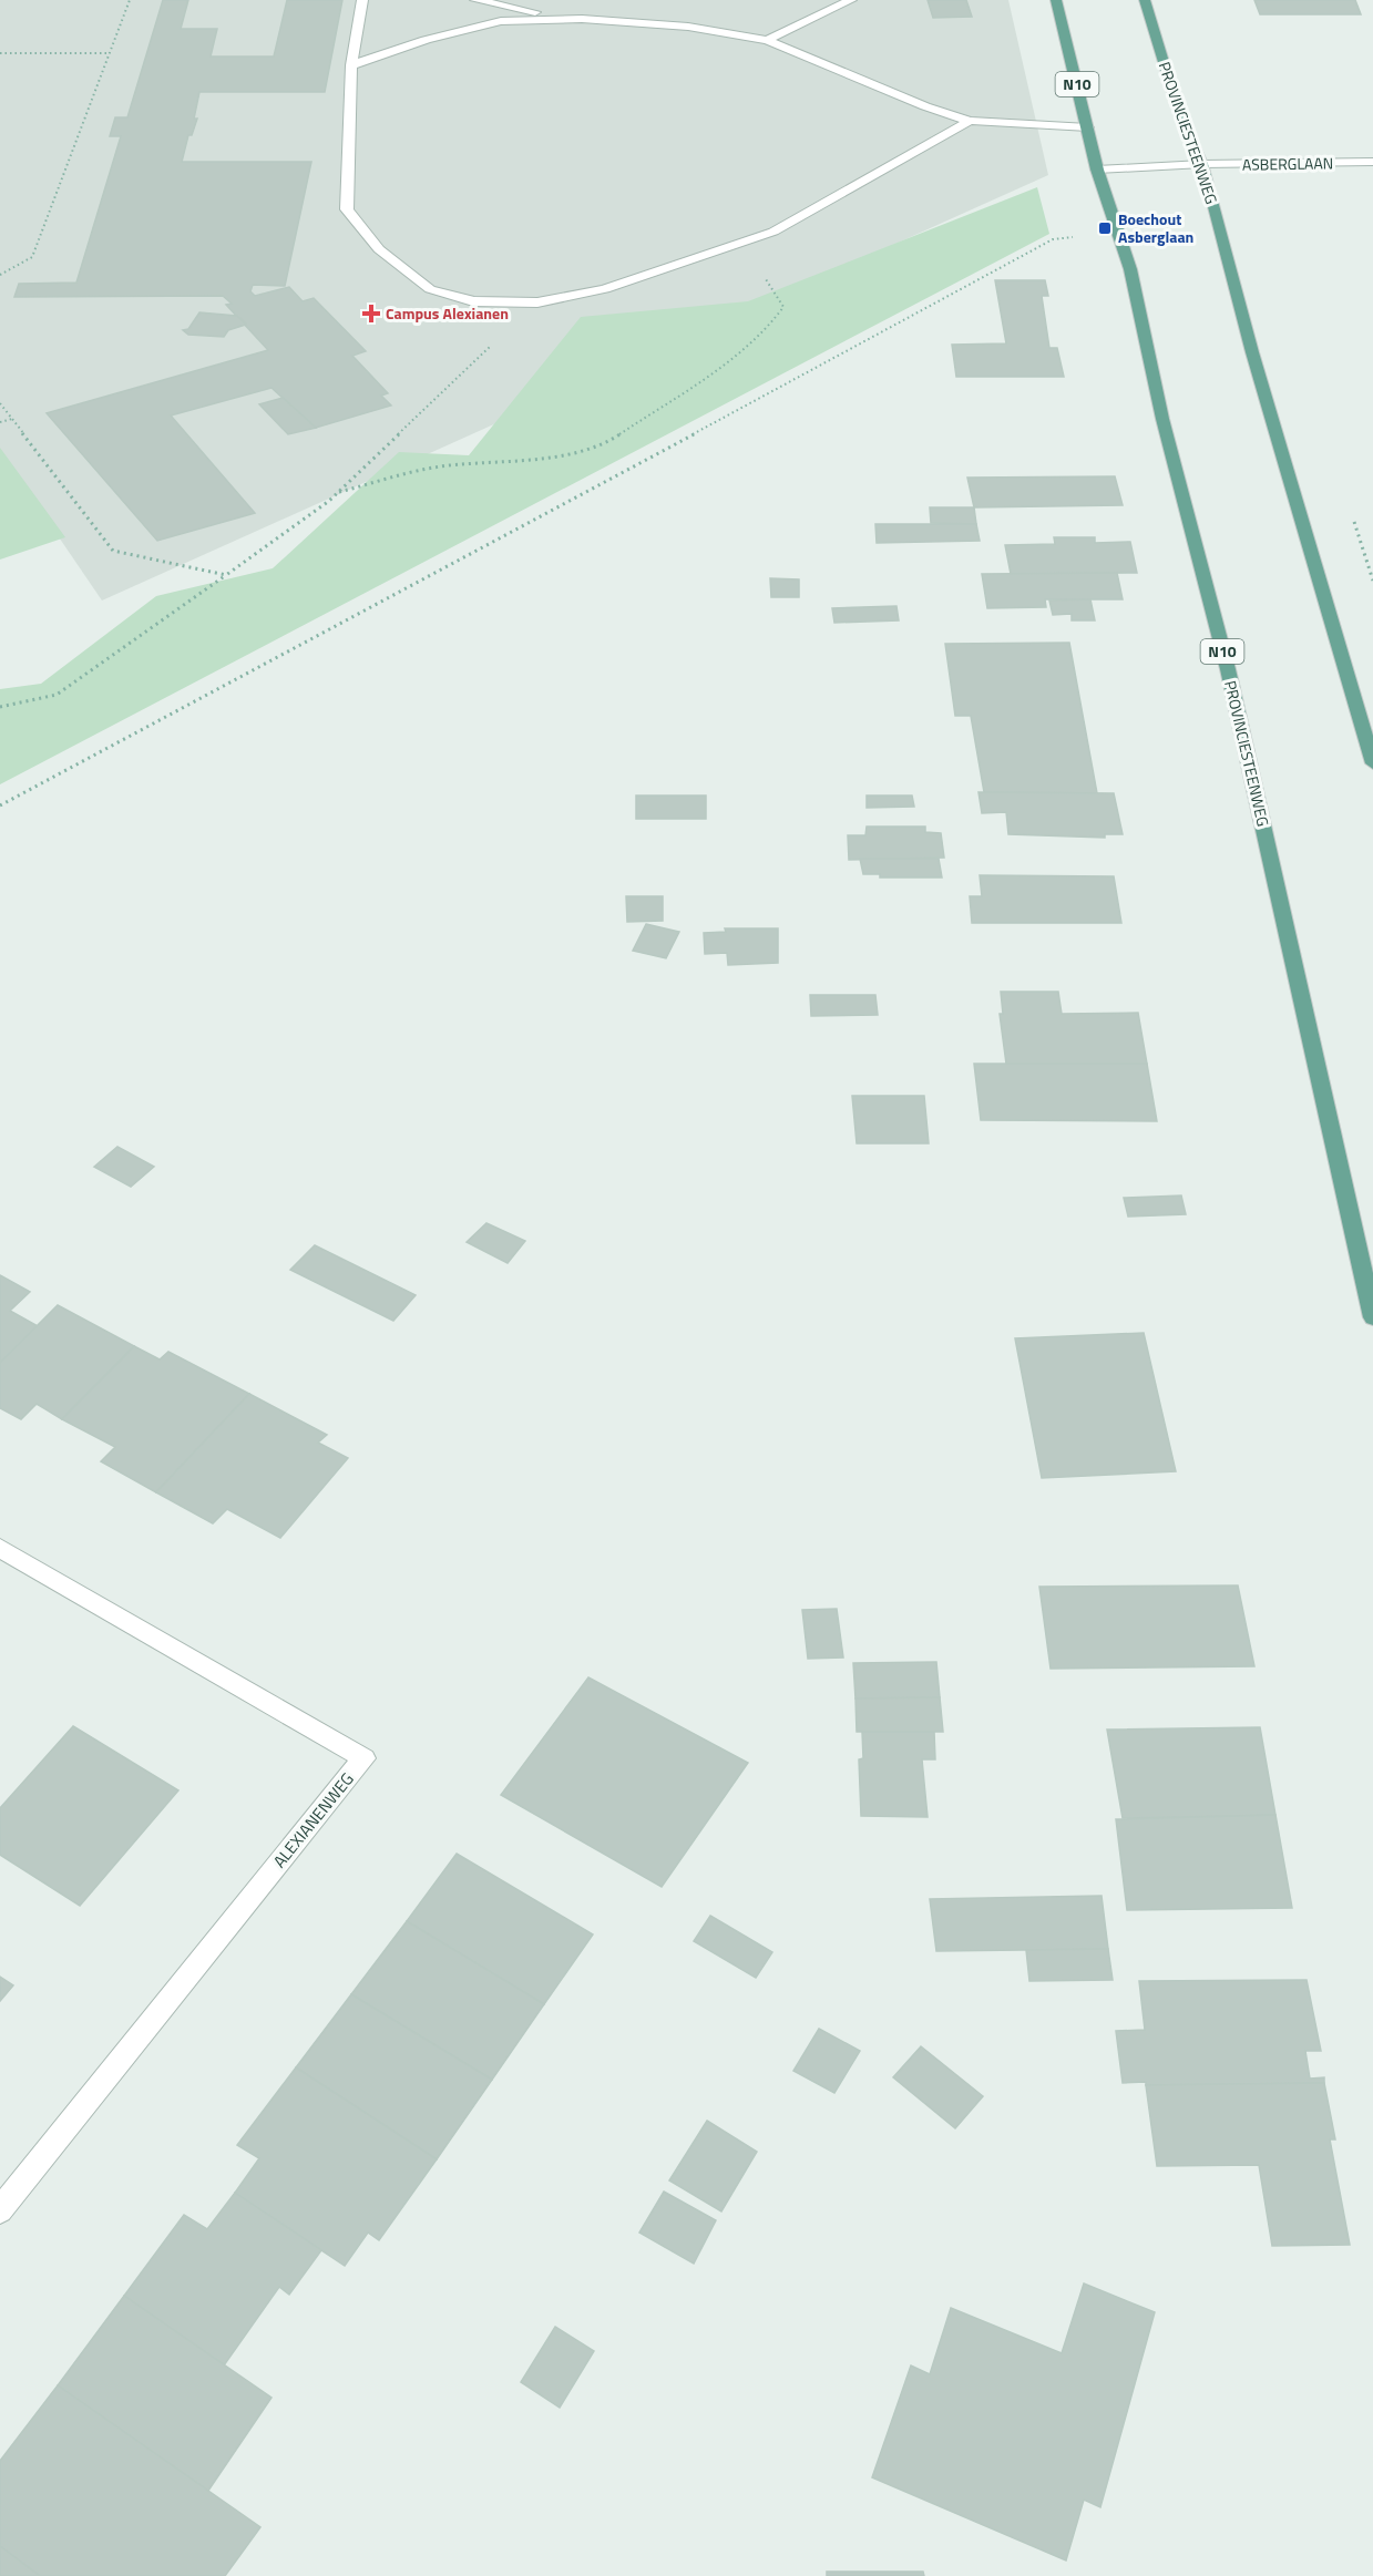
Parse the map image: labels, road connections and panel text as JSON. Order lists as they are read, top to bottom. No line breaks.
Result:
{"streets":{"main road":["N10","PROVINCIESTEENWEG"],"street":["ASBERGLAAN","ALEXIANENWEG"]},"crossings":[["PROVINCIESTEENWEG","ASBERGLAAN"]],"places":{"transit":["Boechout Asberglaan"],"health":["Campus Alexianen"]}}
